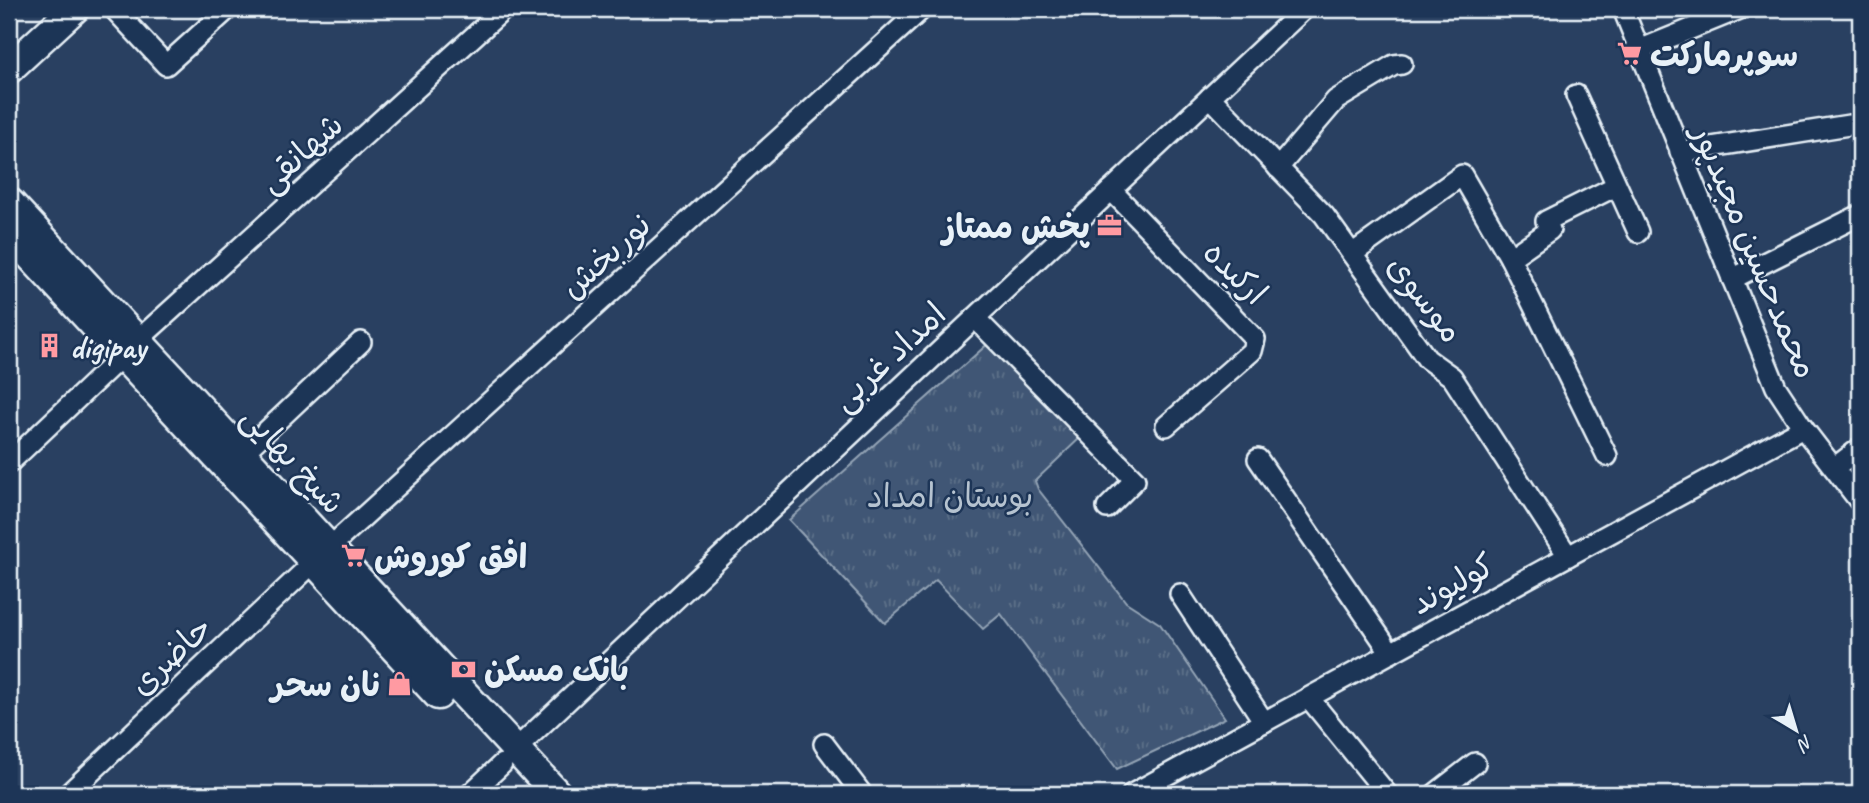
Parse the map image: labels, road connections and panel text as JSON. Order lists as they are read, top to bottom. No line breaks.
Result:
{"streets":{"main road":["شیخ بهایی"],"street":["شهانقی","محمدحسین مجیدپور","نوربخش","ارکیده","موسوی","امداد غربی","کولیوند","حاضری"]},"crossings":[["شهانقی","شیخ بهایی"],["محمدحسین مجیدپور","کولیوند"],["نوربخش","شیخ بهایی"],["نوربخش","حاضری"],["ارکیده","امداد غربی"],["موسوی","امداد غربی"],["موسوی","کولیوند"],["امداد غربی","شیخ بهایی"],["شیخ بهایی","حاضری"]],"parks":["بوستان امداد"],"places":{"supermarket":["سوپرمارکت","افق کوروش"],"office":["پخش ممتاز"],"building":["digipay"],"bank":["بانک مسکن"],"shop":["نان سحر"]},"north":"bottom right"}
